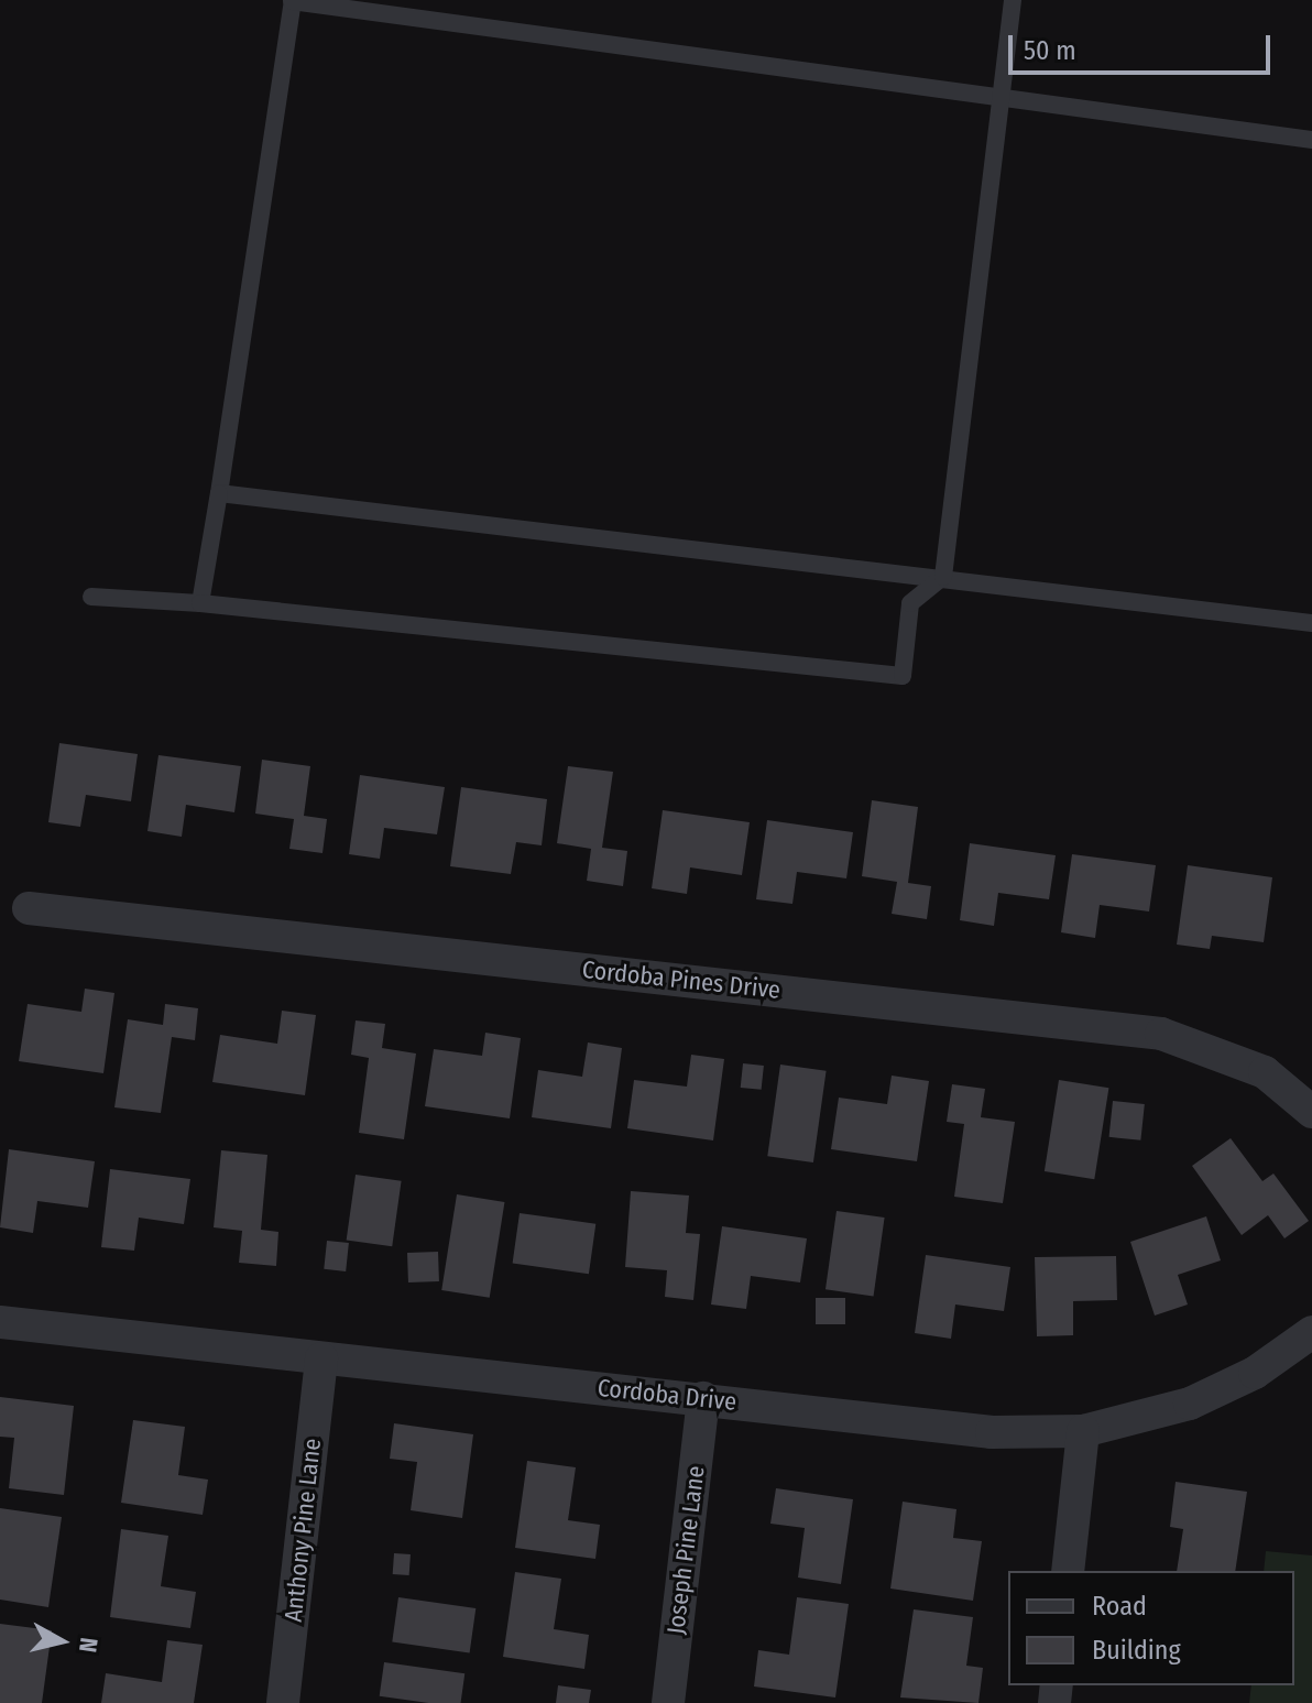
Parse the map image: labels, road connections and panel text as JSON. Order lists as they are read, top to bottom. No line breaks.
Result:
{"streets":{"street":["Cordoba Pines Drive","Cordoba Drive","Anthony Pine Lane","Joseph Pine Lane"]},"crossings":[["Cordoba Drive","Anthony Pine Lane"],["Cordoba Drive","Joseph Pine Lane"]],"legend":["Road","Building"],"scale_bar":"50 m","north":"right"}
